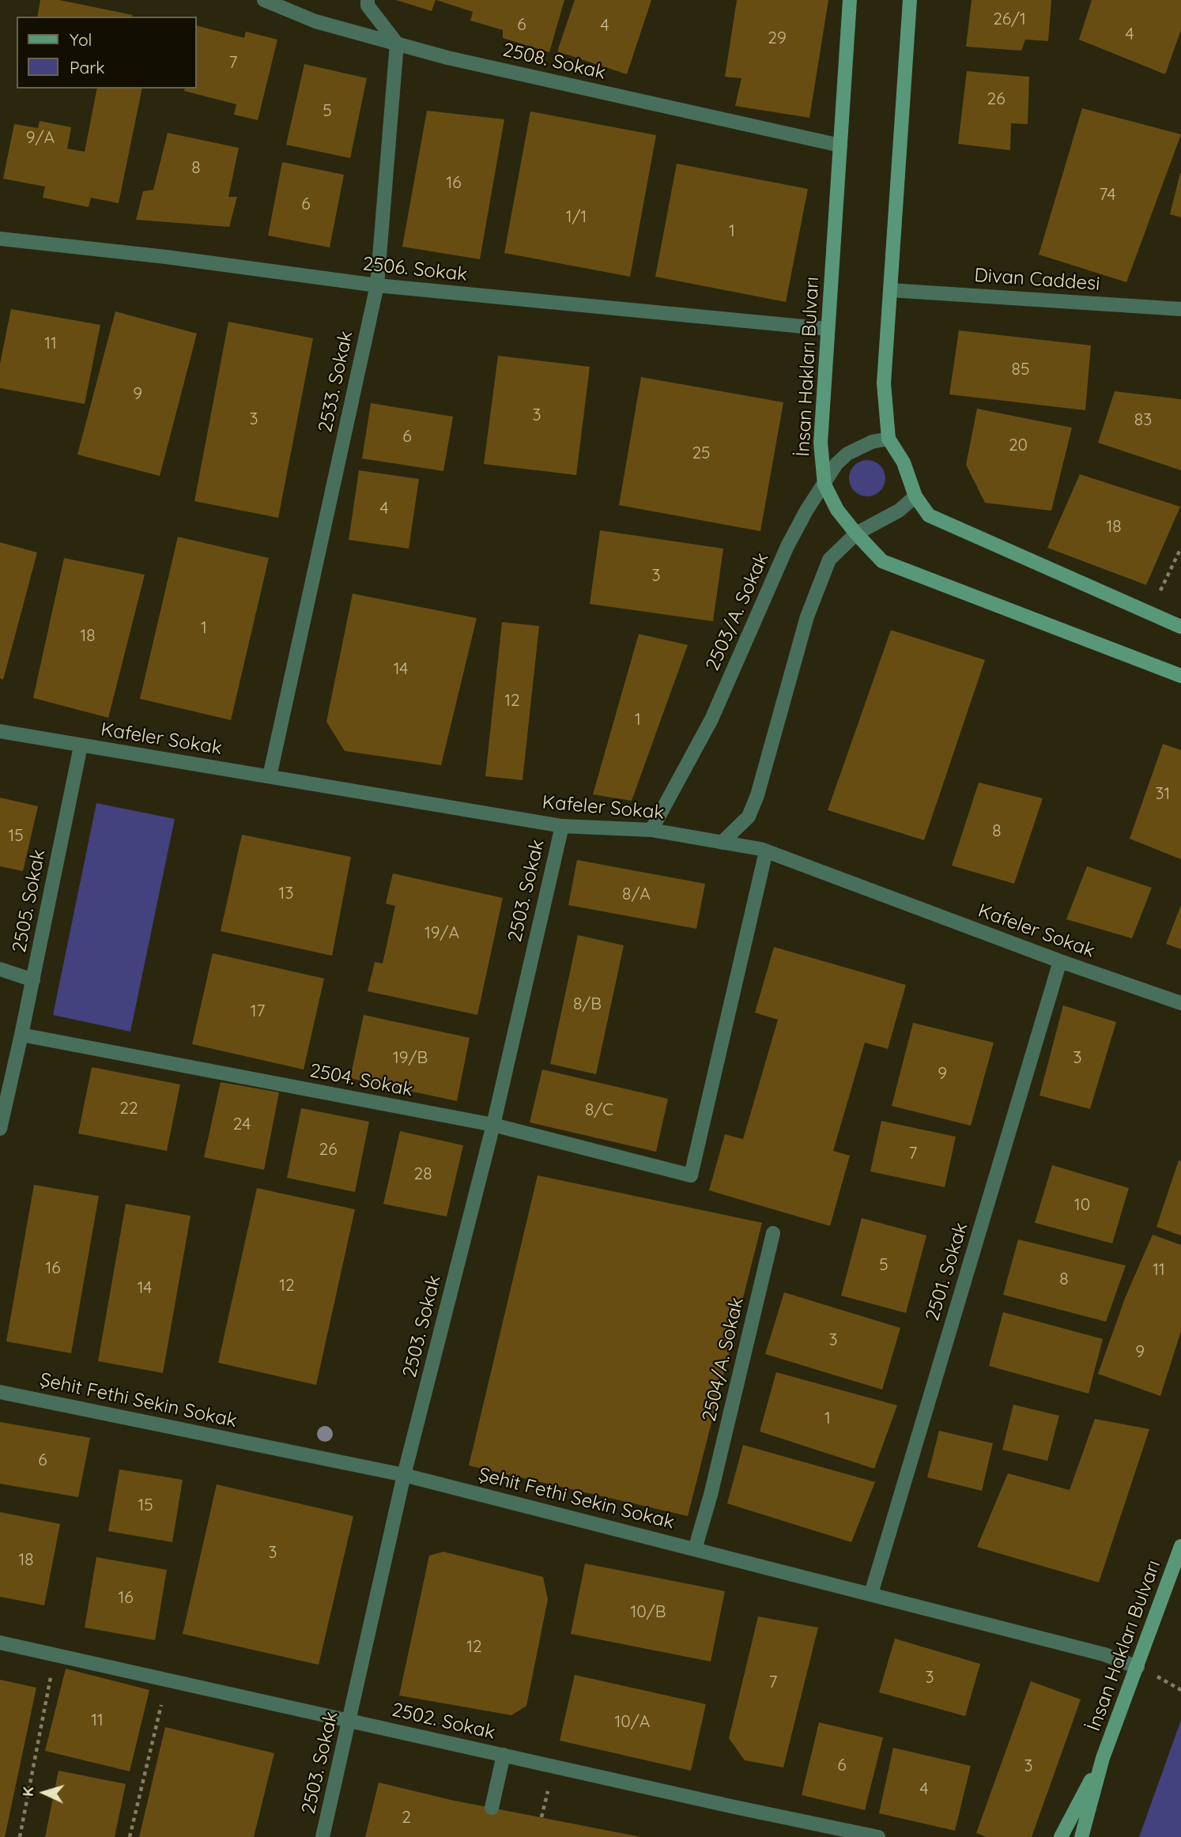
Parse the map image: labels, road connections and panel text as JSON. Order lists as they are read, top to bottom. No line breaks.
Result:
{"streets":{"main road":["İnsan Hakları Bulvarı"],"street":["2508. Sokak","2506. Sokak","Divan Caddesi","2533. Sokak","2503/A. Sokak","Kafeler Sokak","2503. Sokak","2505. Sokak","2504. Sokak","2501. Sokak","2504/A. Sokak","Şehit Fethi Sekin Sokak","2502. Sokak"]},"crossings":[["2508. Sokak","İnsan Hakları Bulvarı"],["2508. Sokak","2533. Sokak"],["2506. Sokak","İnsan Hakları Bulvarı"],["2506. Sokak","2533. Sokak"],["İnsan Hakları Bulvarı","2503/A. Sokak"],["İnsan Hakları Bulvarı","Şehit Fethi Sekin Sokak"],["2533. Sokak","Kafeler Sokak"],["2503/A. Sokak","Kafeler Sokak"],["Kafeler Sokak","2503. Sokak"],["Kafeler Sokak","2505. Sokak"],["Kafeler Sokak","2504. Sokak"],["Kafeler Sokak","2501. Sokak"],["2503. Sokak","2504. Sokak"],["2503. Sokak","Şehit Fethi Sekin Sokak"],["2503. Sokak","2502. Sokak"],["2505. Sokak","2504. Sokak"],["2501. Sokak","Şehit Fethi Sekin Sokak"],["2504/A. Sokak","Şehit Fethi Sekin Sokak"]],"house_numbers":["26/1","6","4","4","29","7","26","5","9/A","8","16","74","6","1/1","1","11","85","9","3","3","83","6","20","25","4","18","3","1","18","14","12","1","31","8","15","13","8/A","19/A","8/B","17","19/B","3","9","22","8/C","24","26","7","28","10","5","16","11","8","12","14","3","9","1","6","15","3","18","16","10/B","12","3","7","11","10/A","6","3","4","2"],"legend":["Yol","Park"],"north":"left"}
